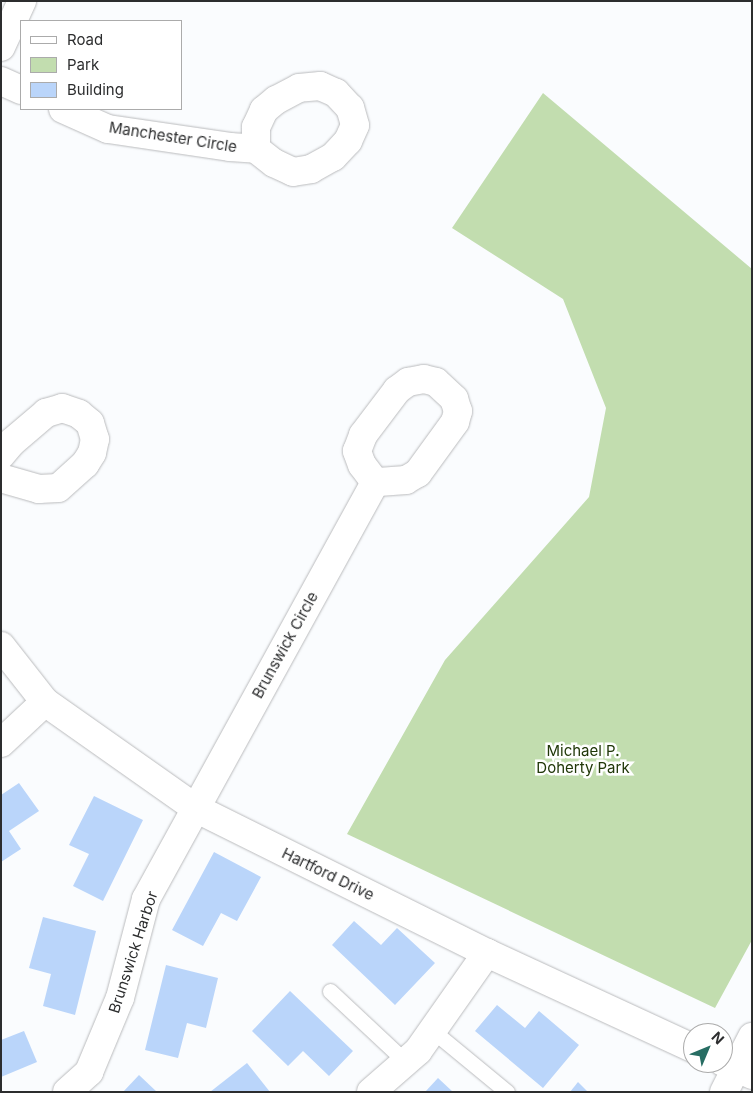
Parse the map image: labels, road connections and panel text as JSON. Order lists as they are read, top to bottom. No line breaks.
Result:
{"streets":{"street":["Manchester Circle","Brunswick Circle","Hartford Drive","Brunswick Harbor"]},"crossings":[["Brunswick Circle","Hartford Drive"],["Brunswick Circle","Brunswick Harbor"],["Hartford Drive","Brunswick Harbor"]],"parks":["Michael P. Doherty Park"],"legend":["Road","Park","Building"],"north":"top right"}
